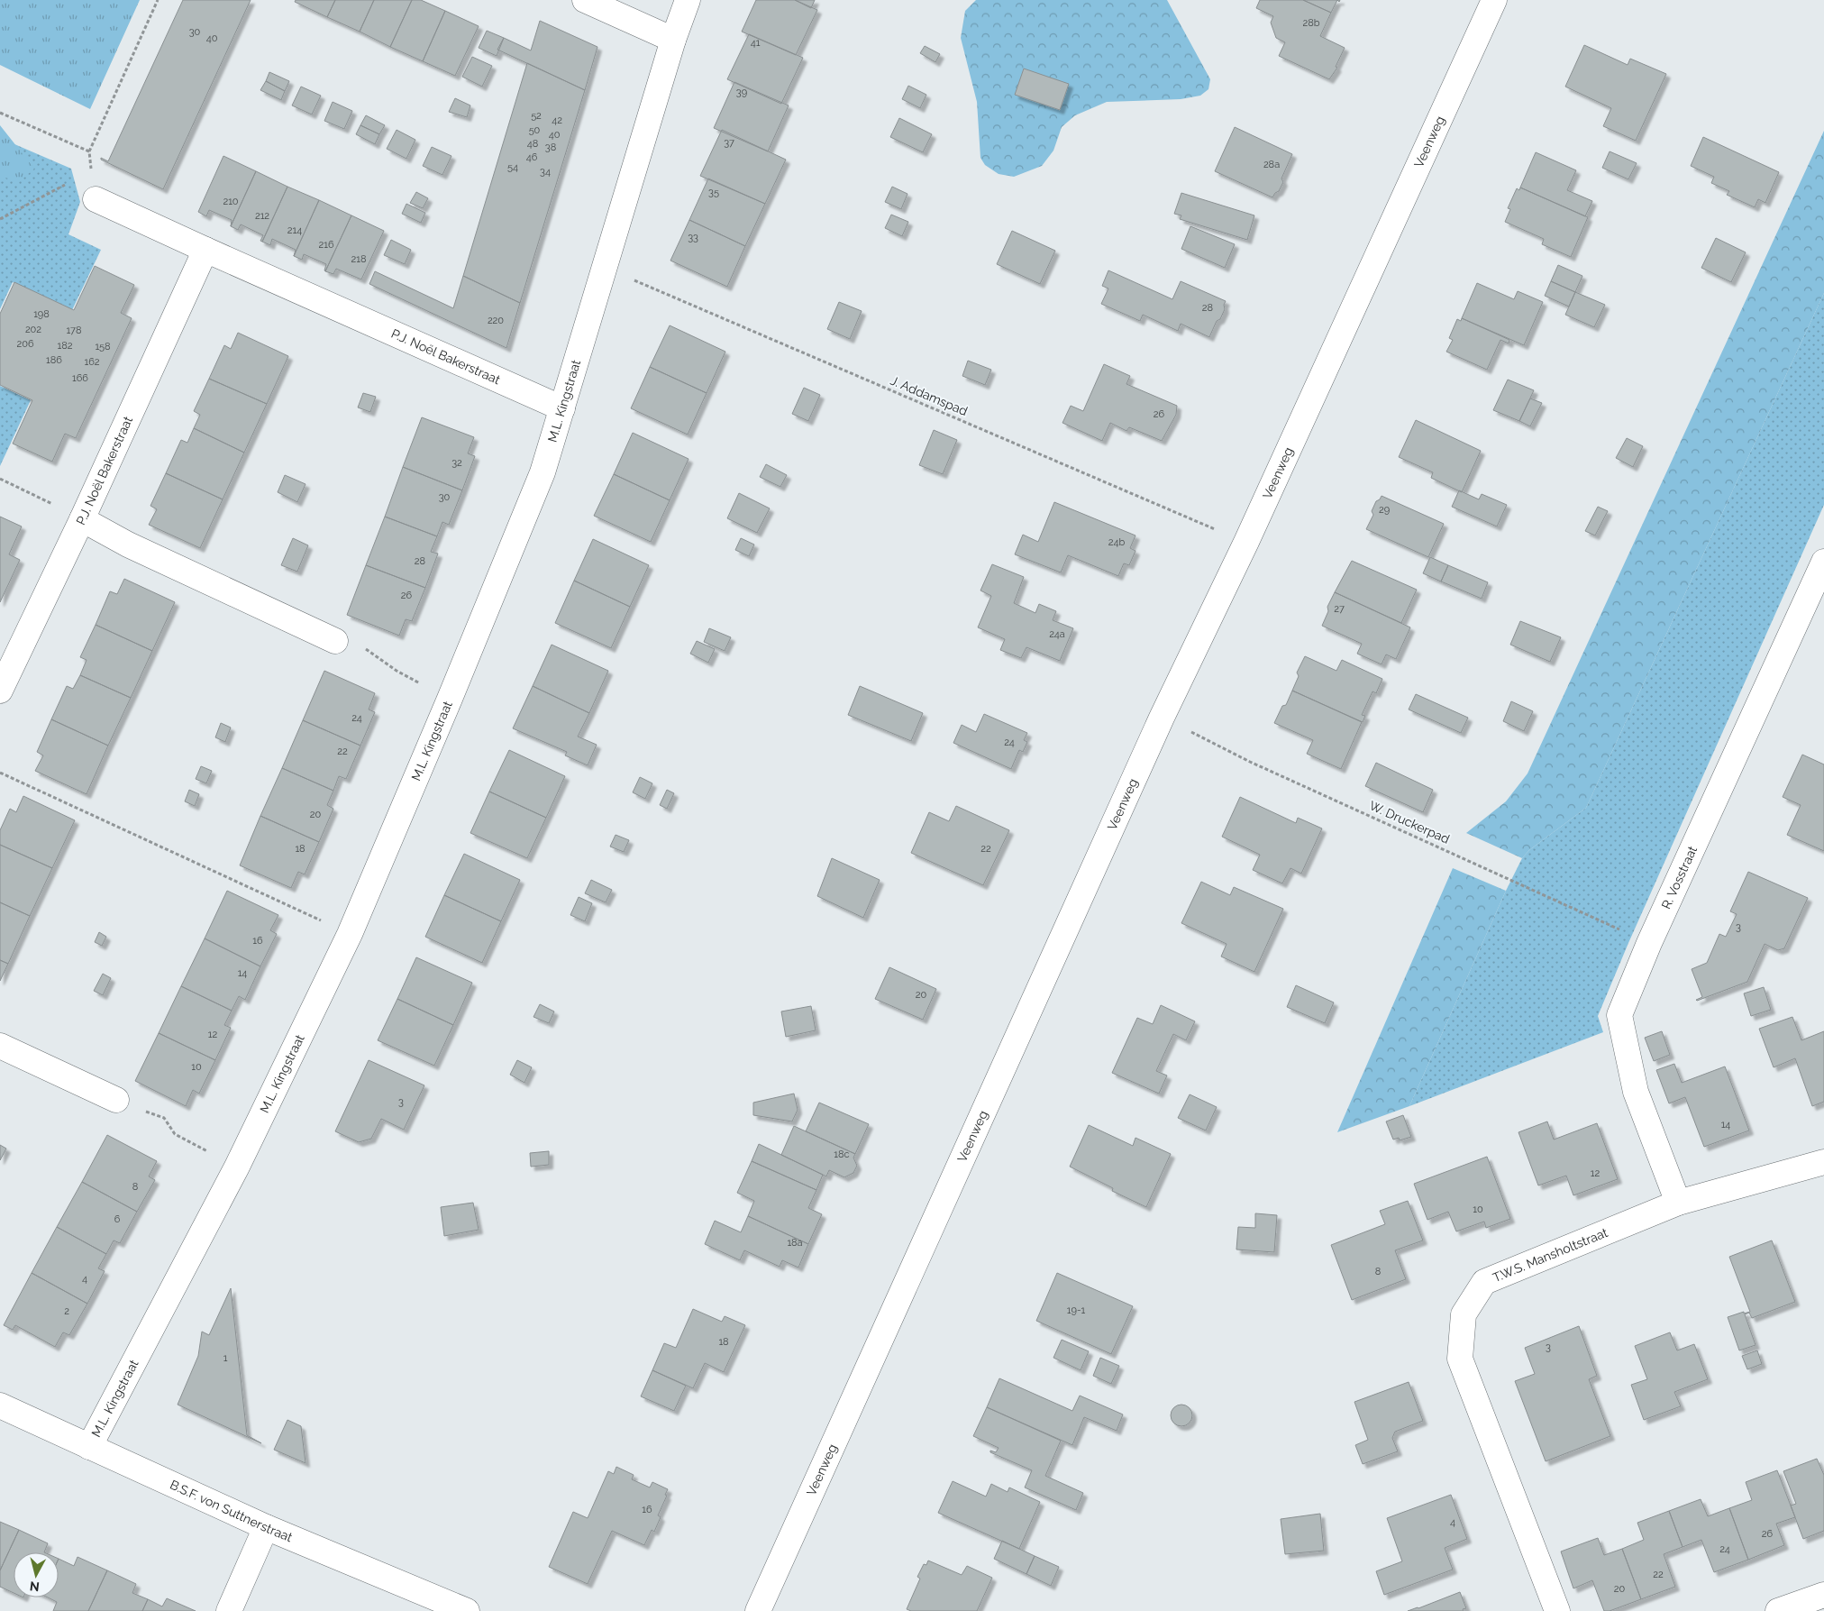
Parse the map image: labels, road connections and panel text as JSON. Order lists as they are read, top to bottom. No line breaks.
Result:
{"streets":{"street":["Veenweg","P.J. Noël Bakerstraat","M.L. Kingstraat","R. Vosstraat","T.W.S. Mansholtstraat","B.S.F. von Suttnerstraat"],"path":["J. Addamspad","W. Druckerpad"]},"crossings":[["Veenweg","J. Addamspad"],["Veenweg","W. Druckerpad"],["P.J. Noël Bakerstraat","M.L. Kingstraat"],["J. Addamspad","M.L. Kingstraat"],["M.L. Kingstraat","B.S.F. von Suttnerstraat"],["W. Druckerpad","R. Vosstraat"],["R. Vosstraat","T.W.S. Mansholtstraat"]],"house_numbers":["28b","30","40","41","39","52","42","50","40","37","48","38","46","28a","54","34","35","210","212","214","33","216","218","28","198","220","202","178","206","182","158","186","162","166","26","32","30","29","24b","28","26","27","24a","24","24","22","20","18","22","3","16","14","20","12","10","3","14","18c","12","8","10","6","18a","8","4","19-1","2","18","3","1","16","4","26","24","22","20"],"north":"bottom"}
